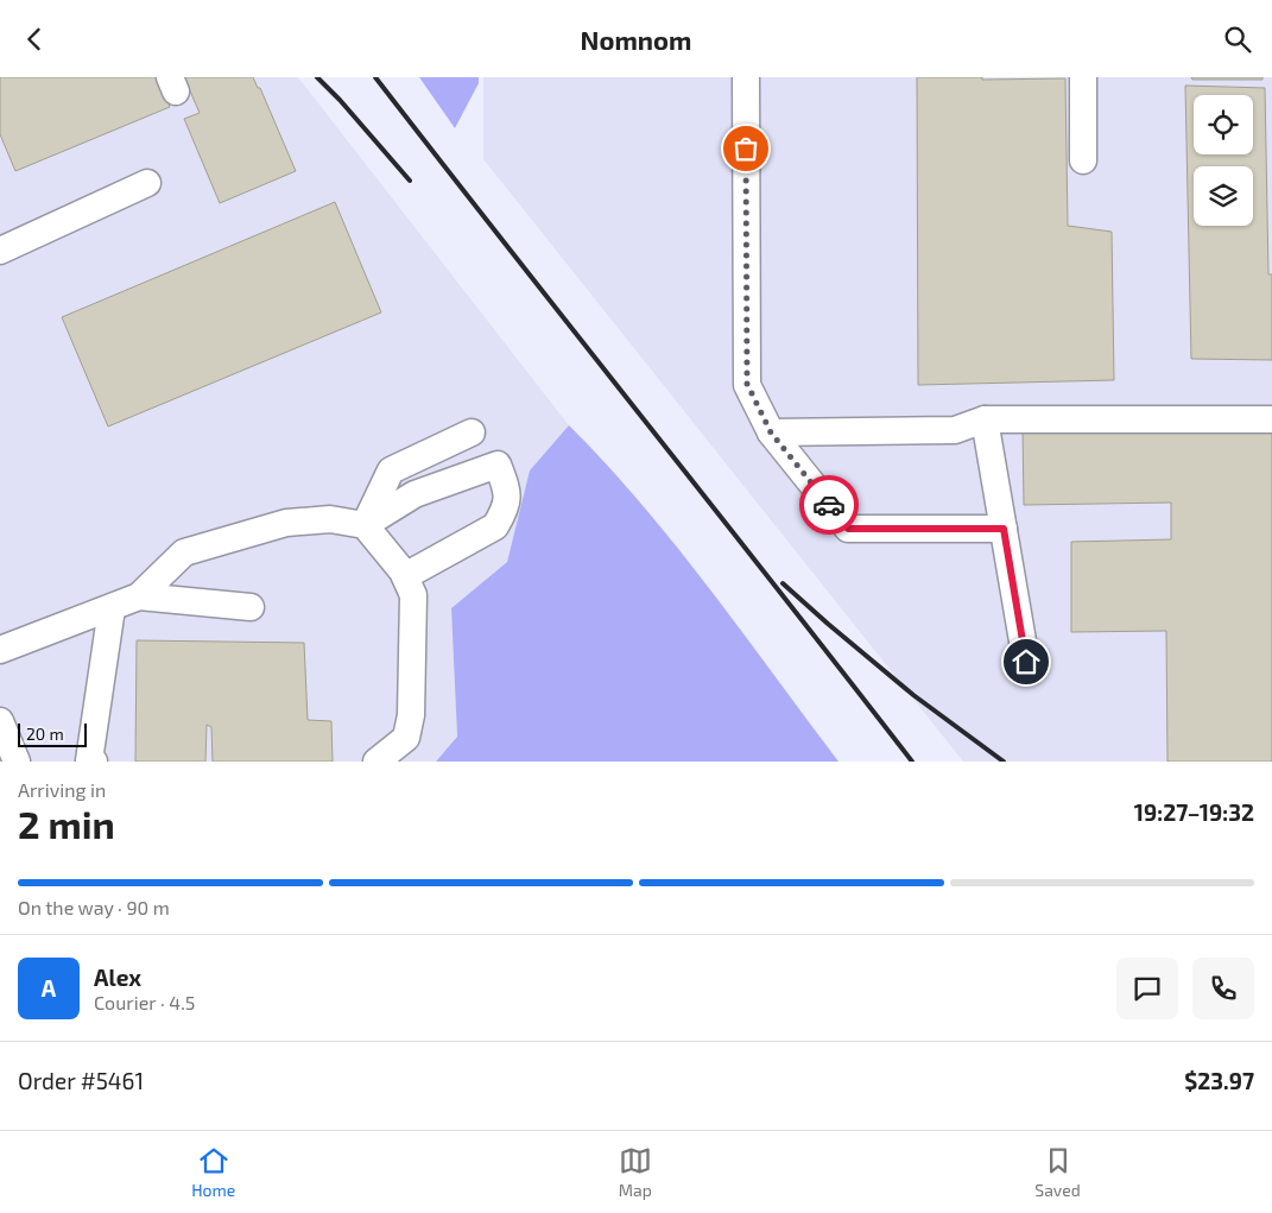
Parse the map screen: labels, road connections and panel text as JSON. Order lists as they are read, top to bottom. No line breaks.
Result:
{"scale_bar":"20 m","page":{"header":"Nomnom","scale":"20 m","heading":["2 min","Arriving in","19:27–19:32"],"panel":["Alex","Courier · 4.5","Order #5461","$23.97"],"bar":"On the way · 90 m","round":"A","tabs":["Home","Map","Saved"]}}
